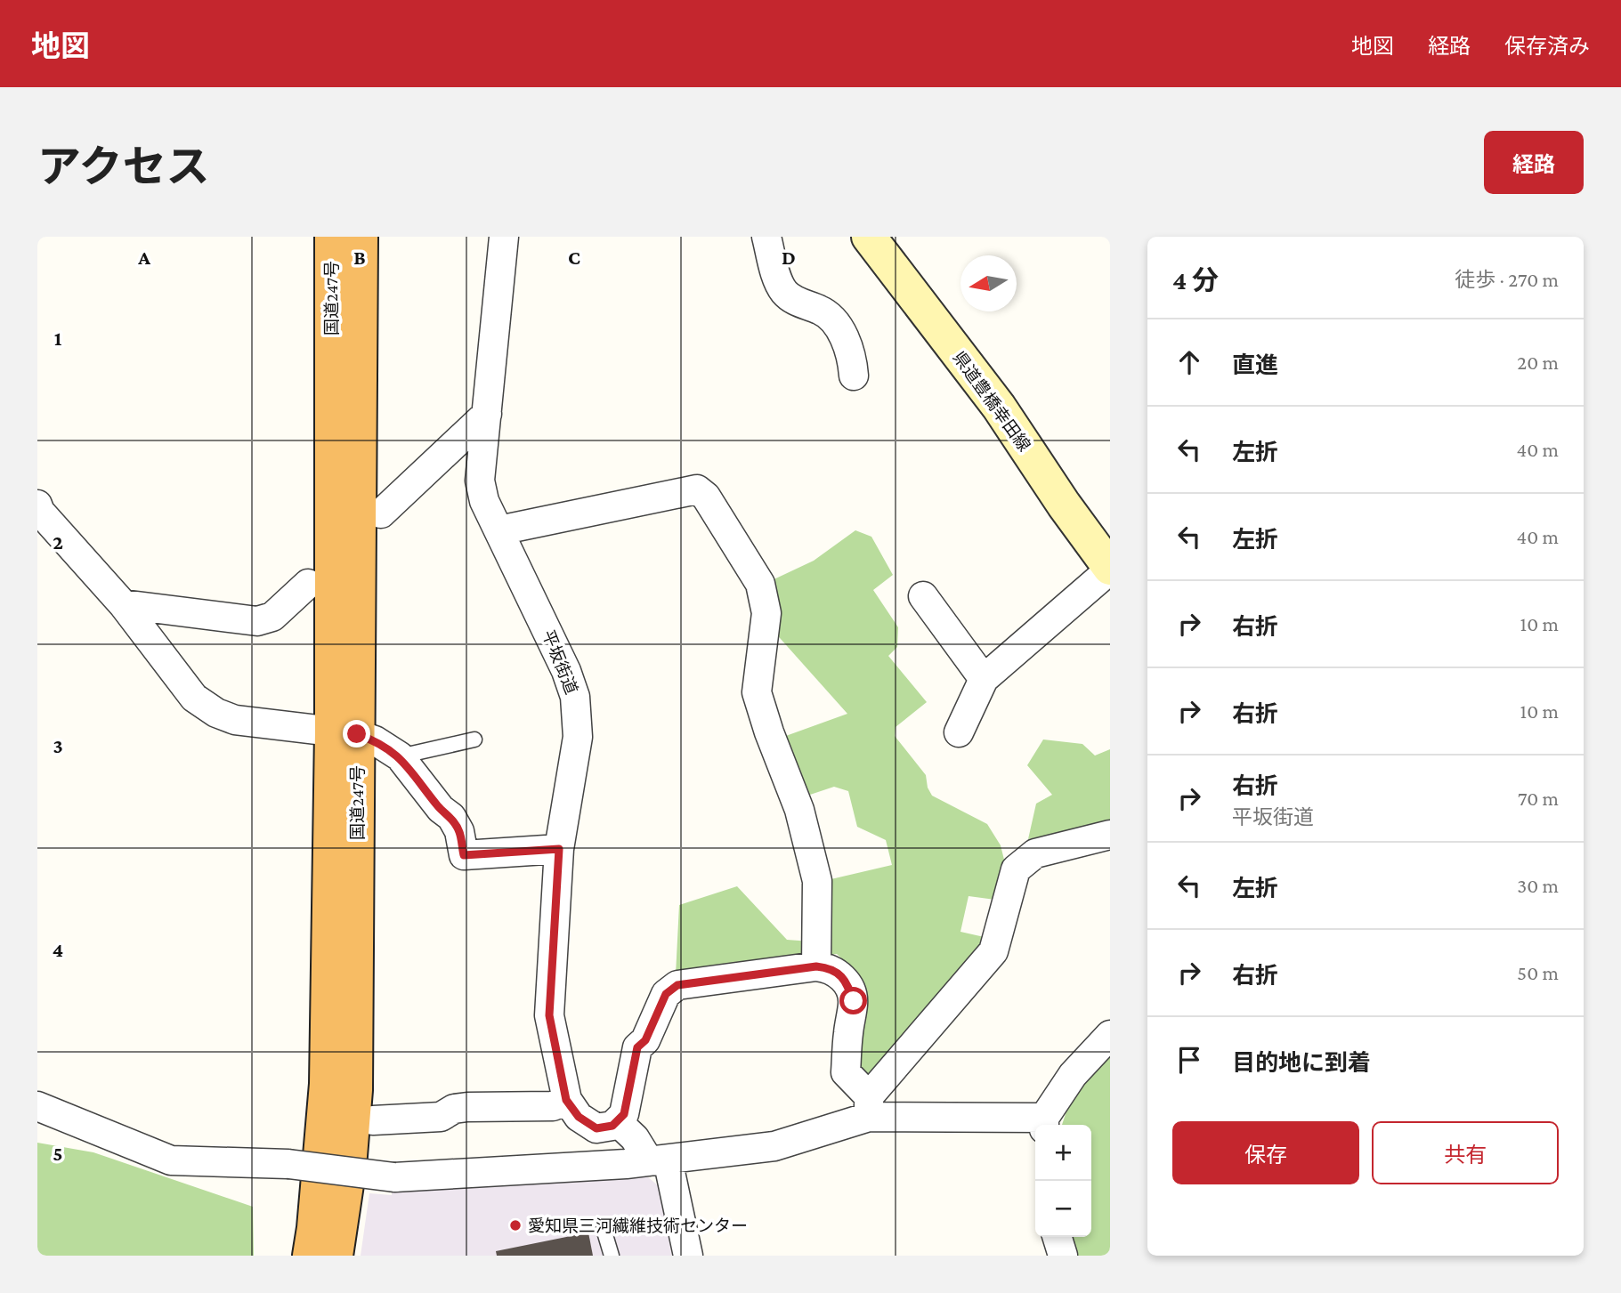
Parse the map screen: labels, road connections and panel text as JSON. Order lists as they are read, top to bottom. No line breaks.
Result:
{"streets":{"highway":["国道247号"],"main road":["県道豊橋幸田線"],"street":["平坂街道"]},"places":["愛知県三河繊維技術センター"],"north":"left","page":{"header":"地図","nav":["地図","経路","保存済み"],"title":"アクセス","buttons":["経路",["保存","共有"]],"heading":["4 分","徒歩 · 270 m"],"list":[["直進","20 m"],["左折","40 m"],["左折","40 m"],["右折","10 m"],["右折","10 m"],["右折","平坂街道","70 m"],["左折","30 m"],["右折","50 m"],"目的地に到着"],"map_buttons":["+","−"]},"grid":{"columns":["A","B","C","D"],"rows":["1","2","3","4","5"]}}
